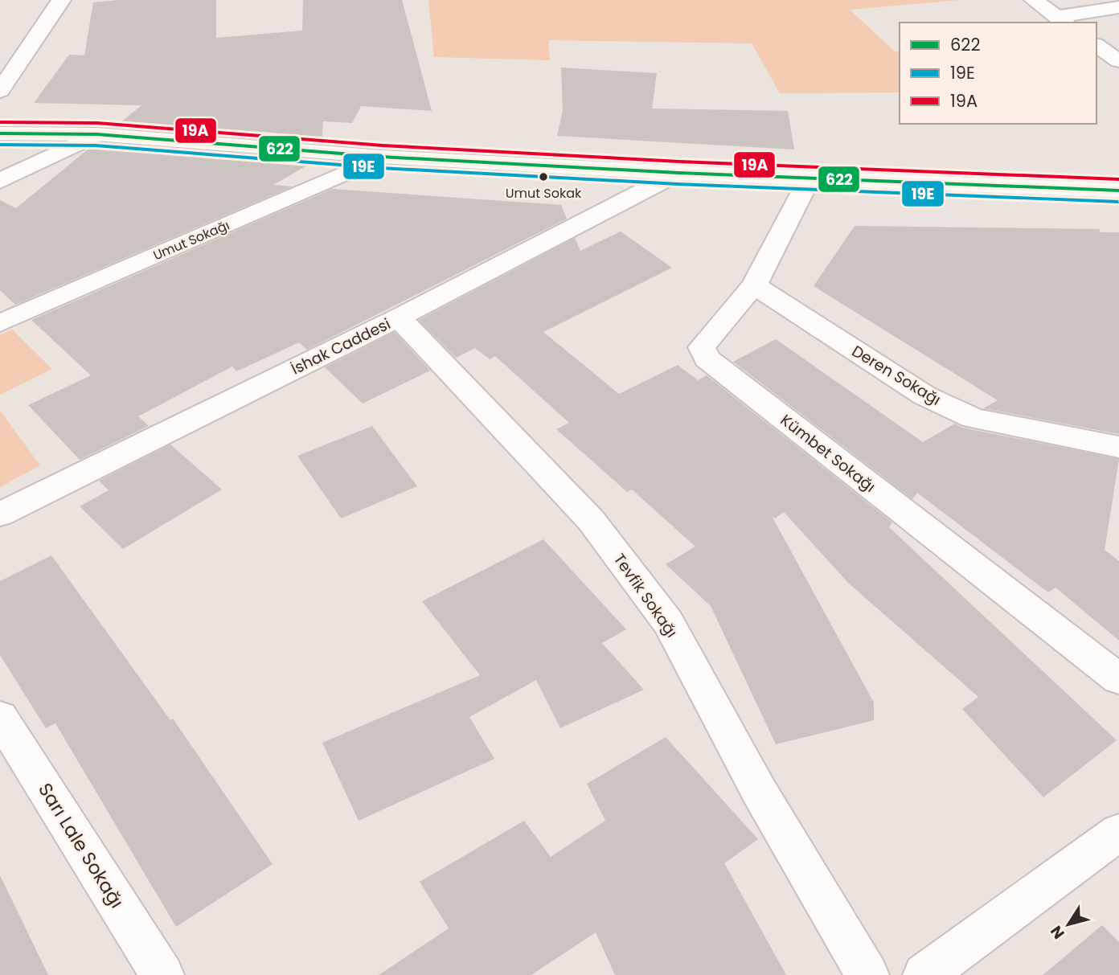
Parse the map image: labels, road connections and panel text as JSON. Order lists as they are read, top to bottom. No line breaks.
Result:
{"streets":{"street":["Umut Sokağı","İshak Caddesi","Deren Sokağı","Kümbet Sokağı","Tevfik Sokağı","Sarı Lale Sokağı"]},"crossings":[["İshak Caddesi","Tevfik Sokağı"],["Deren Sokağı","Kümbet Sokağı"]],"places":["Umut Sokak"],"lines":["transit line 19A","transit line 622","transit line 19E"],"legend":["622","19E","19A"],"north":"bottom left"}
